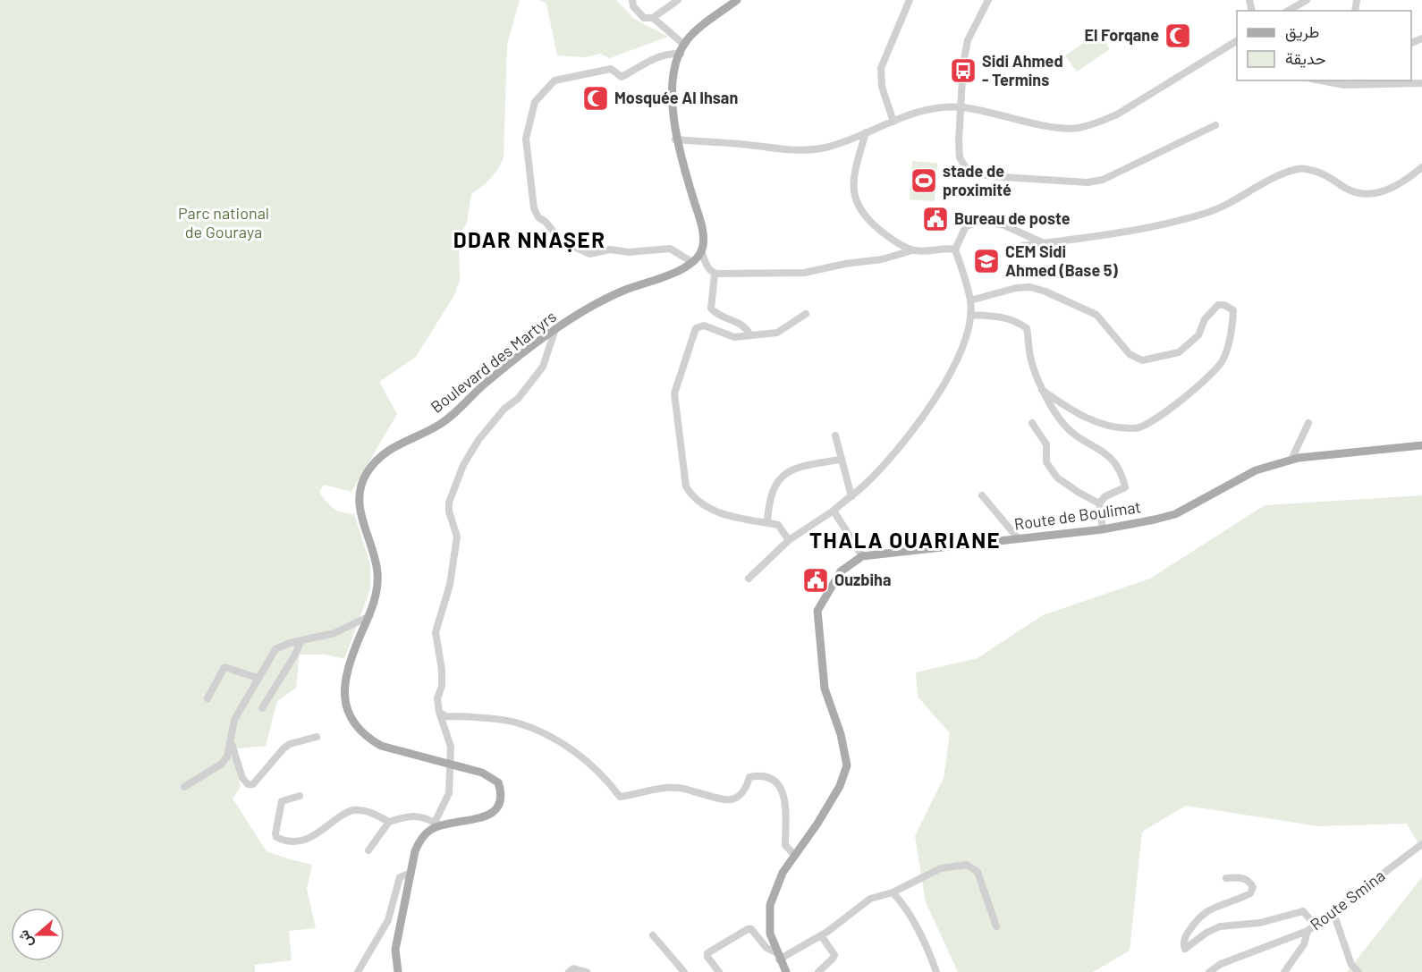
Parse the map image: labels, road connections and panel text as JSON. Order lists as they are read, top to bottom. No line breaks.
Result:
{"streets":{"main road":["Boulevard des Martyrs","Route de Boulimat"],"street":["Route Smina"]},"districts":["DDAR NNAṢER","THALA OUARIANE"],"parks":["Parc national de Gouraya"],"places":{"mosque":["El Forqane","Mosquée Al Ihsan"],"bus stop":["Sidi Ahmed - Termins"],"sports":["stade de proximité"],"public building":["Bureau de poste","Ouzbiha"],"school or university":["CEM Sidi Ahmed (Base 5)"]},"legend":["طريق","حديقة"],"north":"left"}
